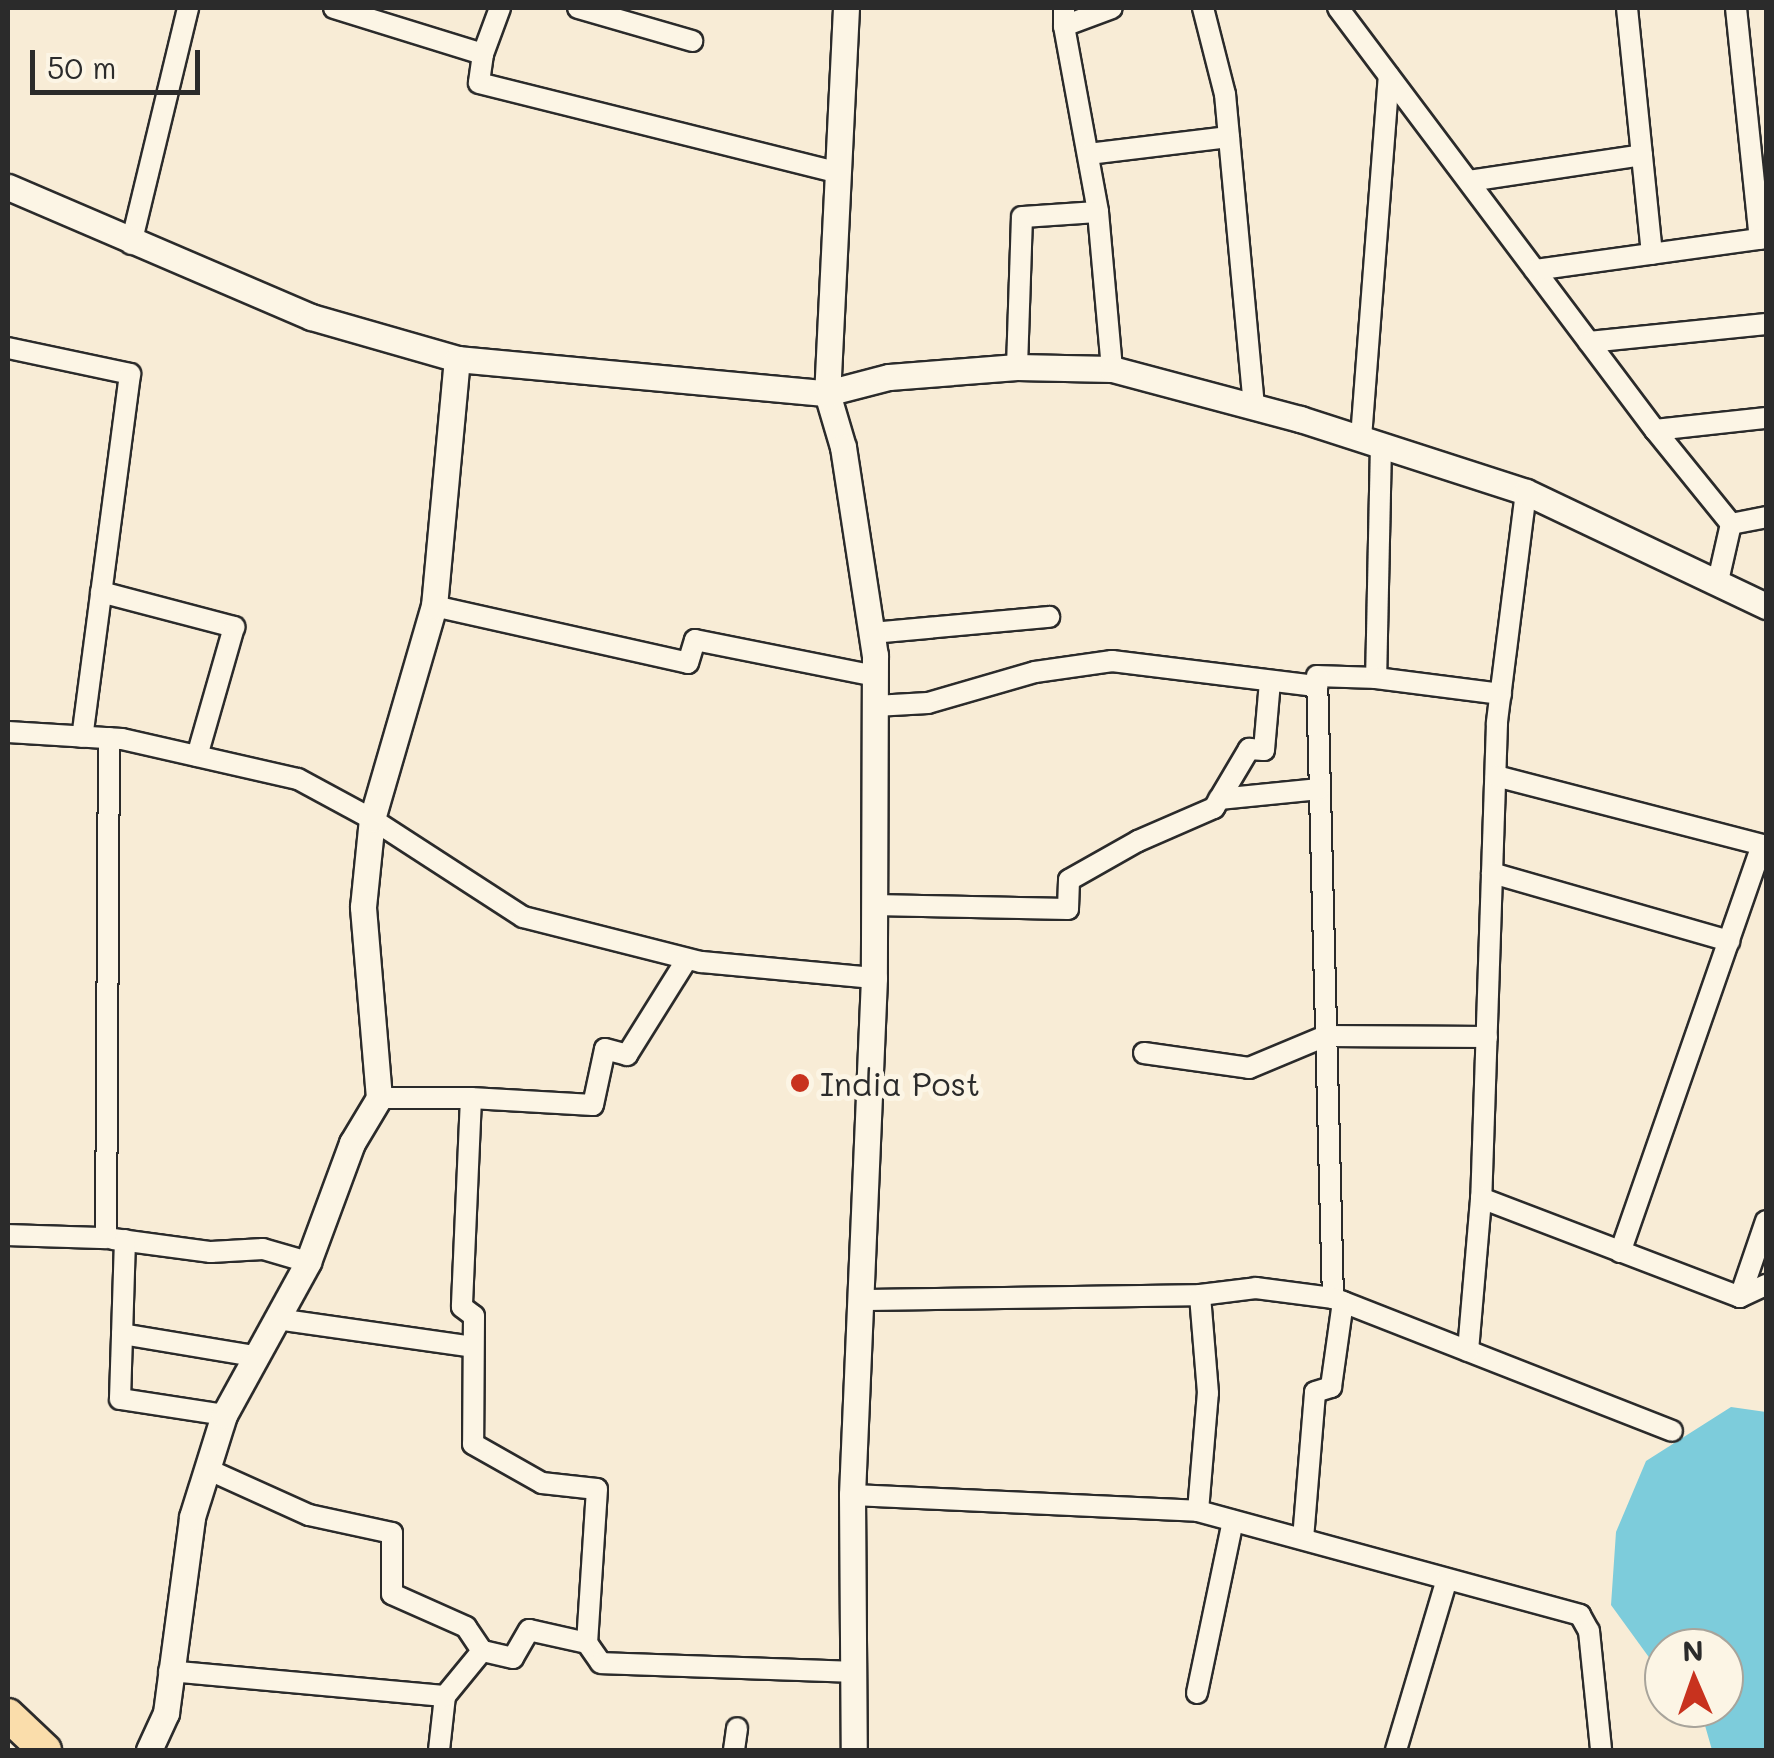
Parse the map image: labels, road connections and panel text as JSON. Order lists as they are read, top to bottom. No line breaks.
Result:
{"places":["India Post"],"scale_bar":"50 m","north":"top"}
